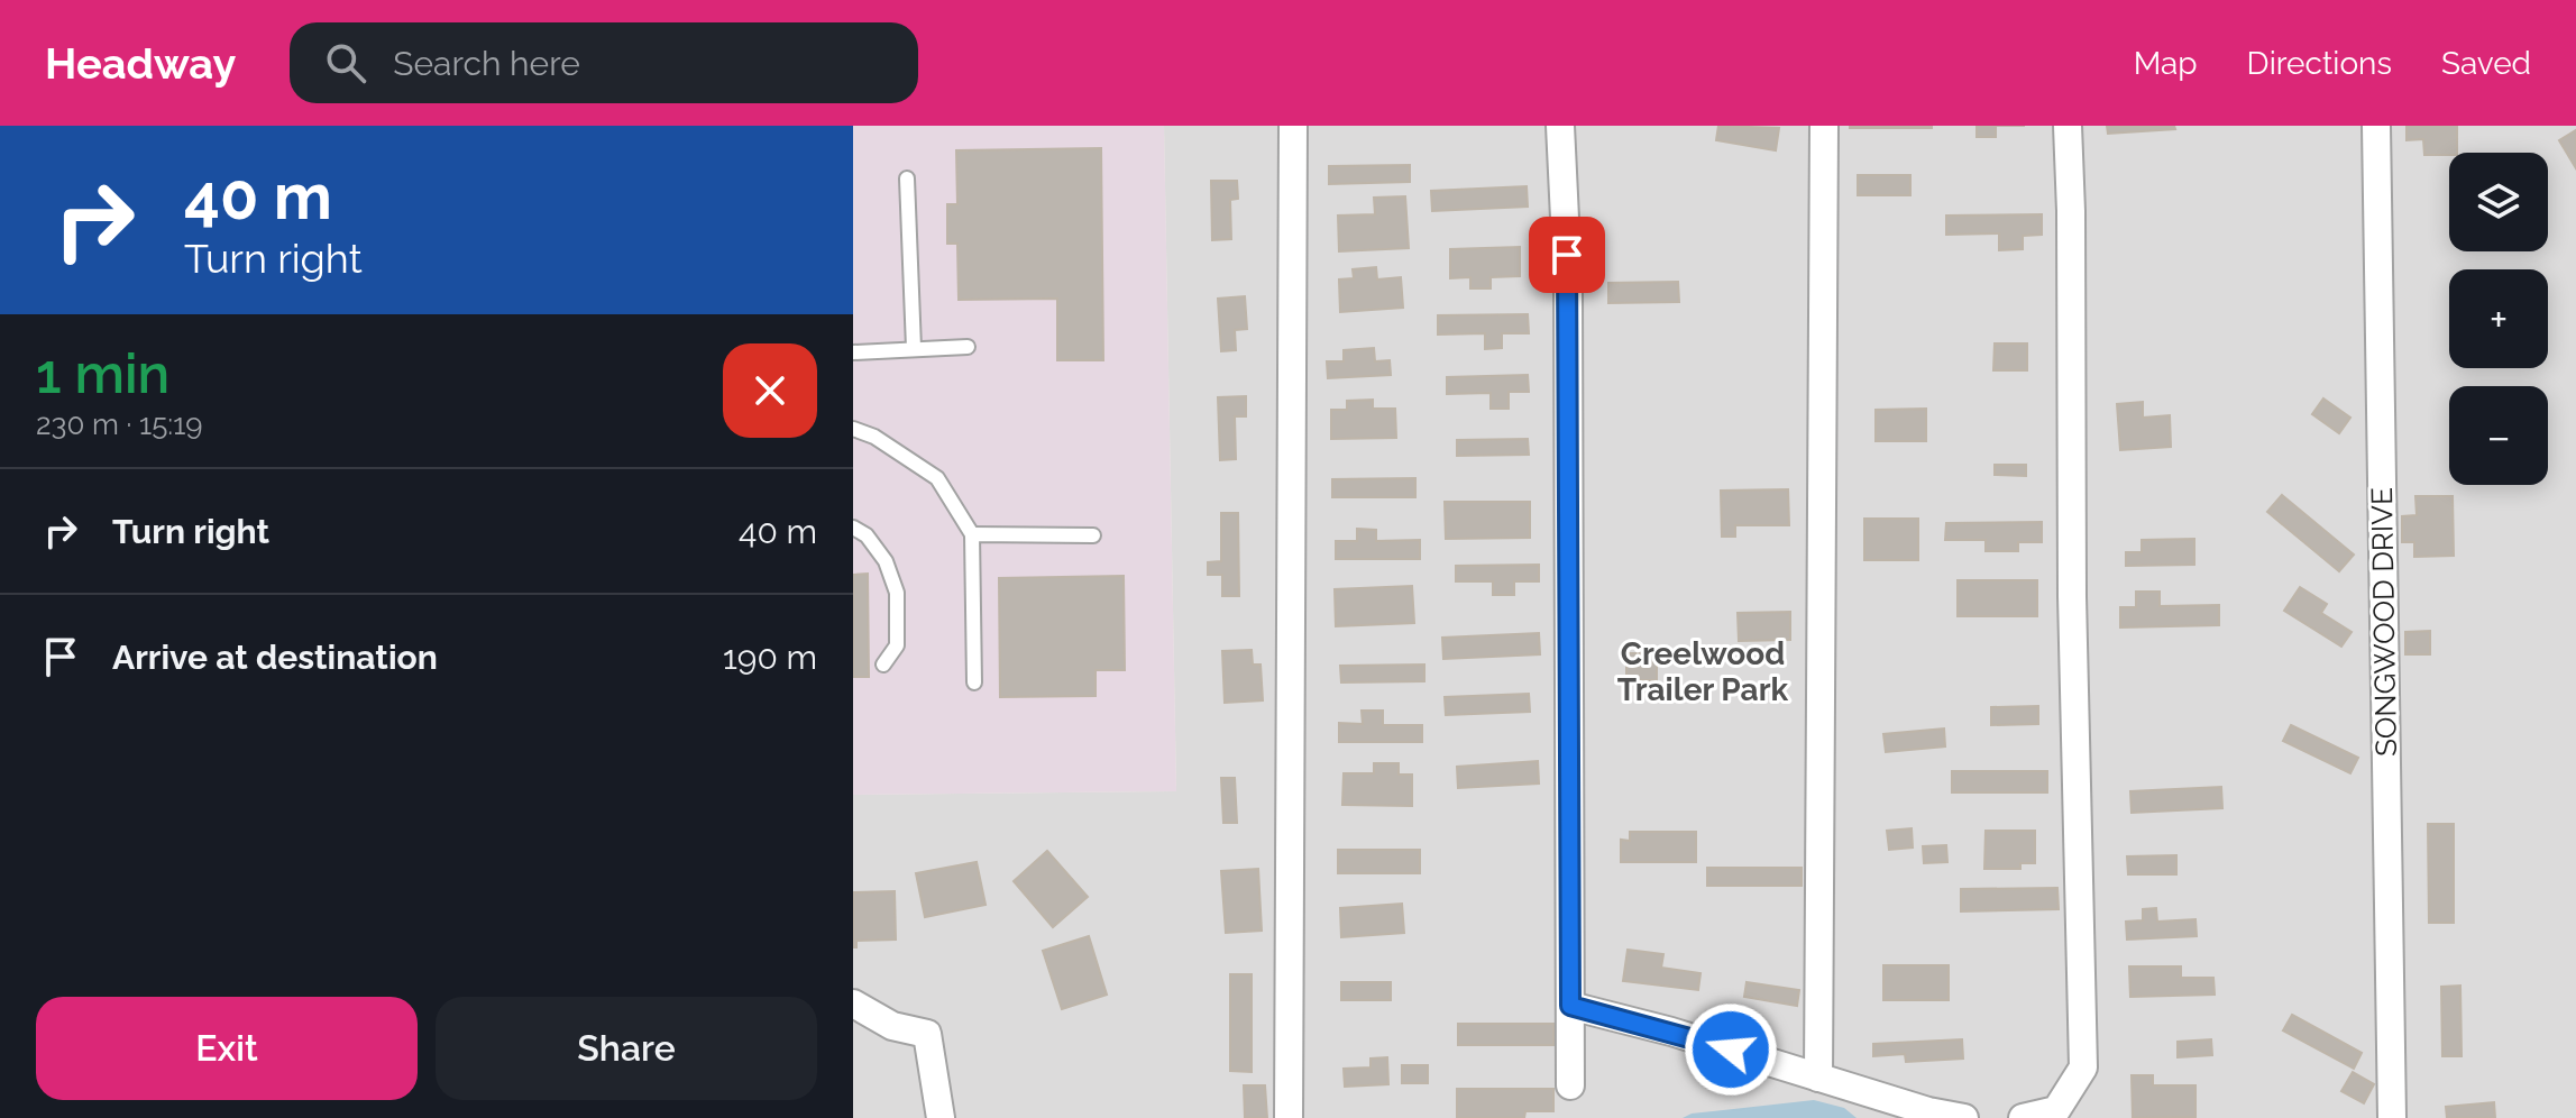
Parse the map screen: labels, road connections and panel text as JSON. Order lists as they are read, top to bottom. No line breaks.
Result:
{"streets":{"street":["SONGWOOD DRIVE"]},"districts":["Creelwood Trailer Park"],"page":{"header":"Headway","search":"Search here","nav":["Map","Directions","Saved"],"turn":["40 m","Turn right"],"map_buttons":["+","−"],"heading":["1 min","230 m · 15:19"],"list":[{"name":"Turn right","value":"40 m"},{"name":"Arrive at destination","value":"190 m"}],"buttons":["Exit","Share"]}}
